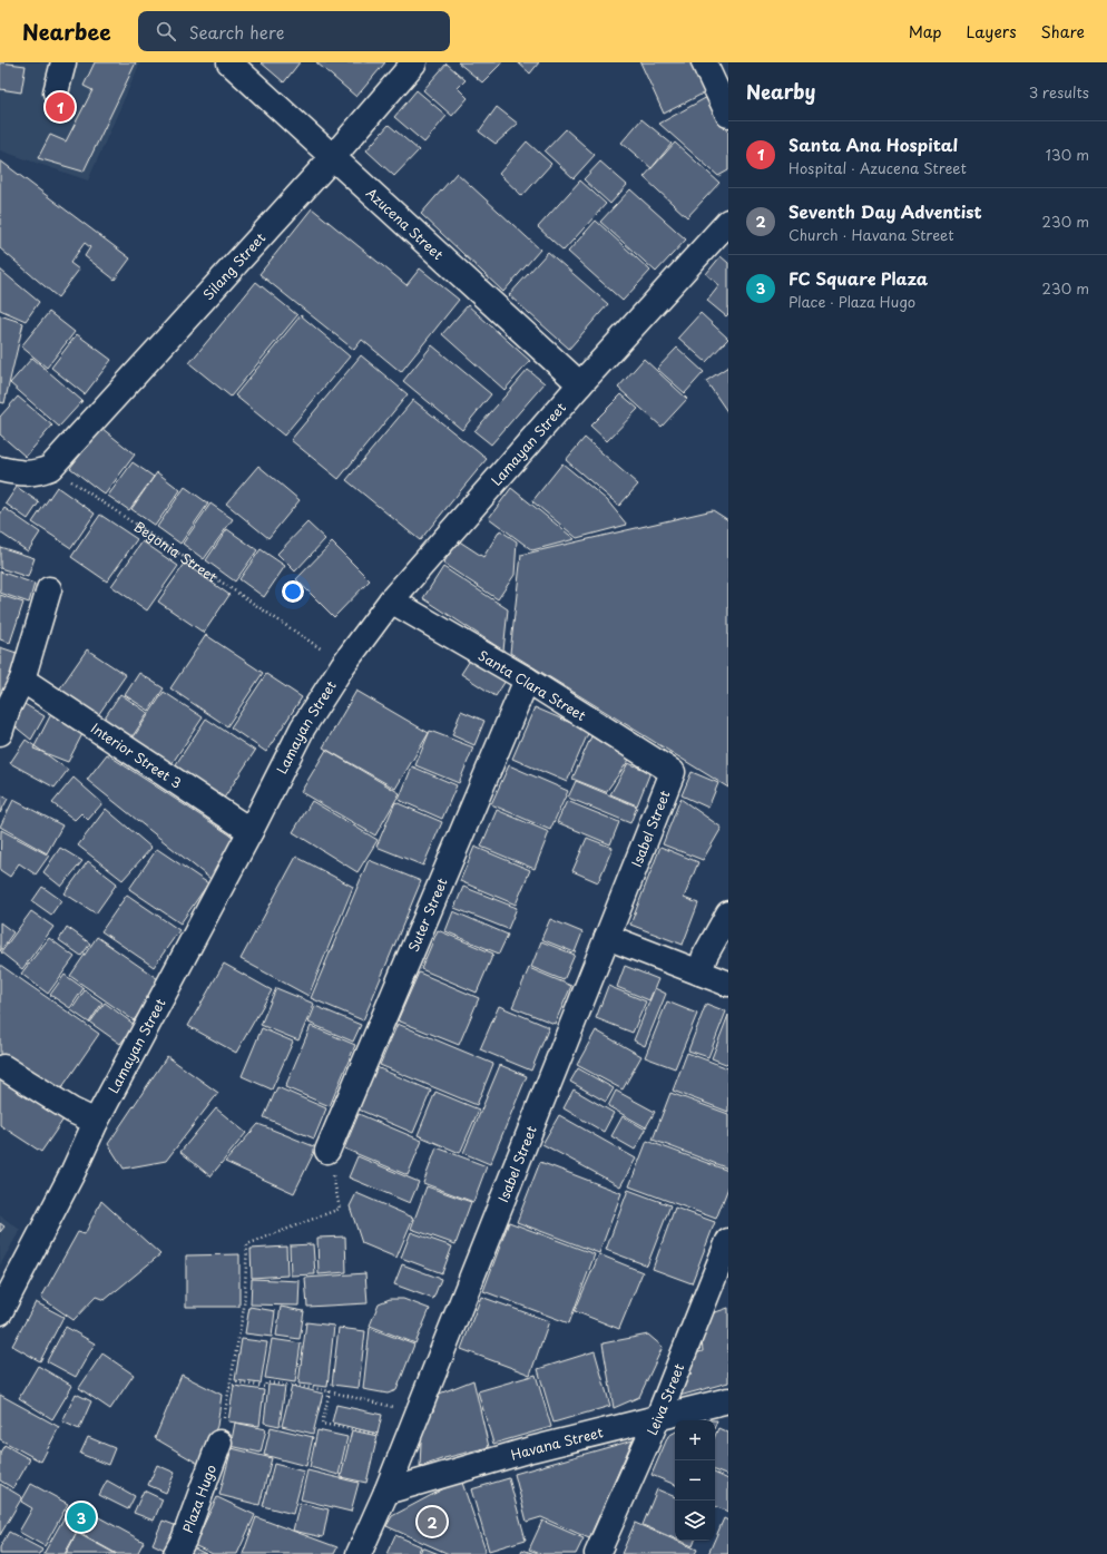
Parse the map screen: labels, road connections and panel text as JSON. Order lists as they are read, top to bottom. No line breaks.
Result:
{"streets":{"street":["Azucena Street","Silang Street","Lamayan Street","Santa Clara Street","Interior Street 3","Isabel Street","Suter Street","Leiva Street","Havana Street","Plaza Hugo"],"path":["Begonia Street"]},"crossings":[["Azucena Street","Silang Street"],["Azucena Street","Lamayan Street"],["Silang Street","Begonia Street"],["Lamayan Street","Begonia Street"],["Lamayan Street","Santa Clara Street"],["Lamayan Street","Interior Street 3"],["Santa Clara Street","Isabel Street"],["Santa Clara Street","Suter Street"],["Isabel Street","Havana Street"],["Leiva Street","Havana Street"]],"page":{"header":"Nearbee","search":"Search here","nav":["Map","Layers","Share"],"heading":["Nearby","3 results"],"pins":["1","3","2"],"list":[{"mark":"1","name":"Santa Ana Hospital","note":"Hospital · Azucena Street","value":"130 m"},{"mark":"2","name":"Seventh Day Adventist","note":"Church · Havana Street","value":"230 m"},{"mark":"3","name":"FC Square Plaza","note":"Place · Plaza Hugo","value":"230 m"}],"map_buttons":["+","−"]}}
